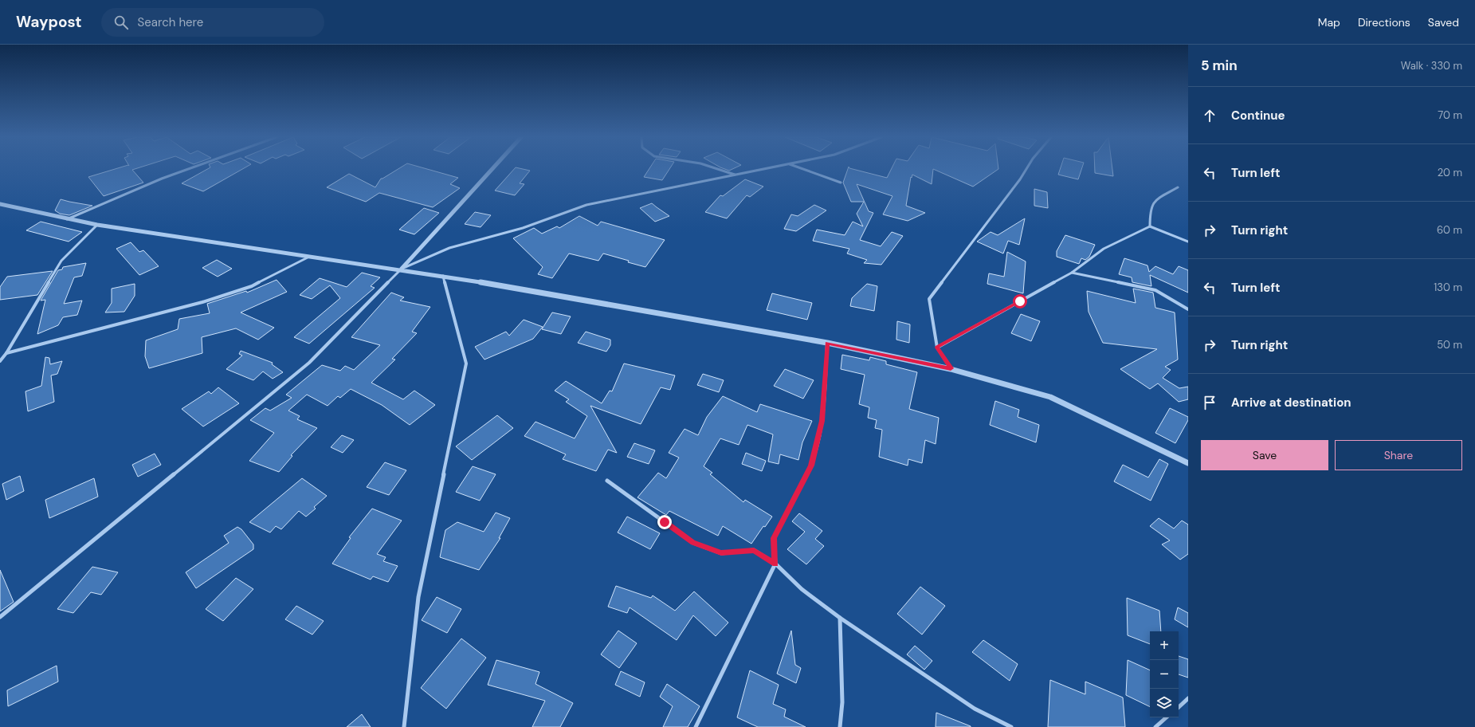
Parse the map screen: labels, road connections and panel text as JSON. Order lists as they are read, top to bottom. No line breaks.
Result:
{"page":{"header":"Waypost","search":"Search here","nav":["Map","Directions","Saved"],"heading":["5 min","Walk · 330 m"],"list":[["Continue","70 m"],["Turn left","20 m"],["Turn right","60 m"],["Turn left","130 m"],["Turn right","50 m"],"Arrive at destination"],"buttons":["Save","Share"],"map_buttons":["+","−"]}}
